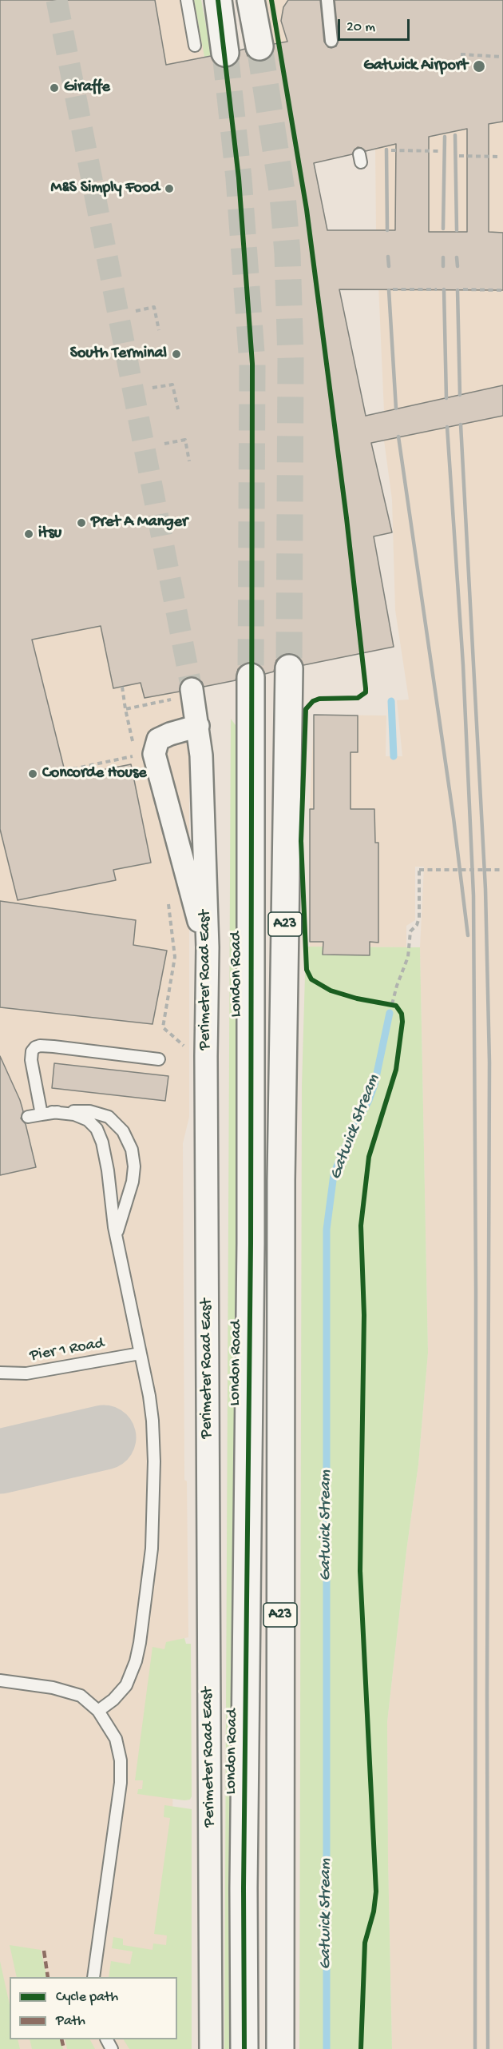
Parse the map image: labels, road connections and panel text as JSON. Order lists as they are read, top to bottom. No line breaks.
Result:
{"streets":{"main road":["A23","London Road"],"street":["Perimeter Road East"],"lane":["Pier 1 Road"]},"water":["Gatwick Stream"],"places":["Gatwick Airport","Giraffe","M&S Simply Food","South Terminal","Pret A Manger","itsu","Concorde House"],"legend":["Cycle path","Path"],"scale_bar":"20 m"}
